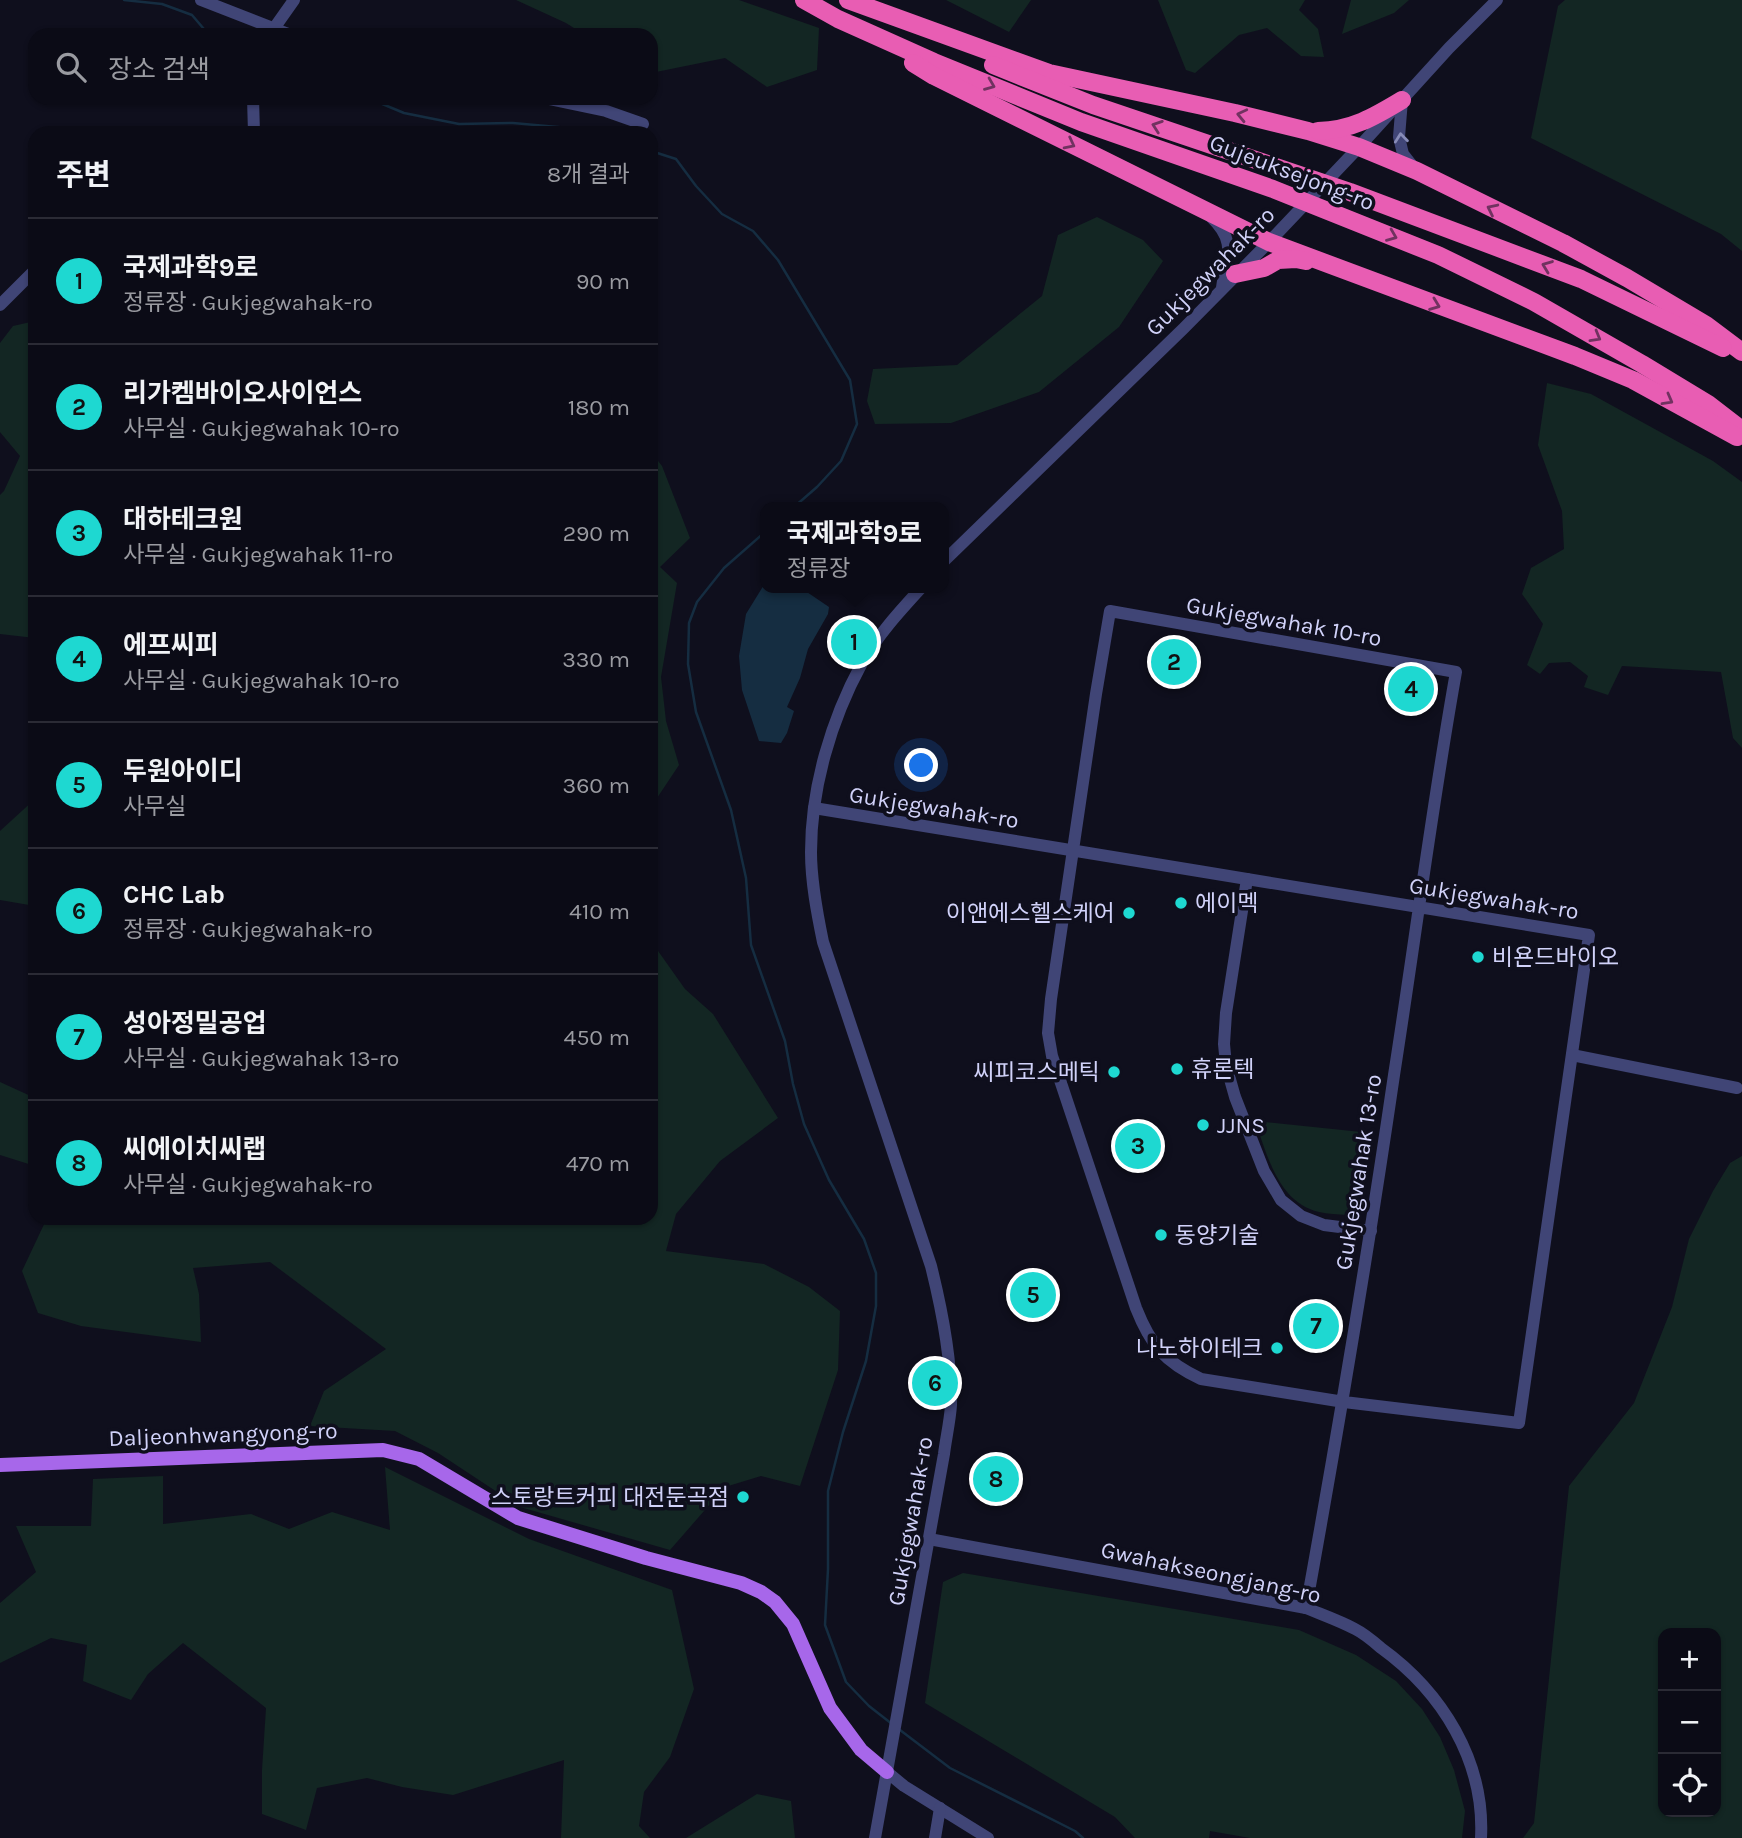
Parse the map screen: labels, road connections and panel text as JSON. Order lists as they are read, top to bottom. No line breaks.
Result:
{"streets":{"highway":["Gujeuksejong-ro"],"main road":["Daljeonhwangyong-ro"],"street":["Gukjegwahak-ro","Gukjegwahak 10-ro","Gukjegwahak 13-ro","Gwahakseongjang-ro"]},"crossings":[["Gukjegwahak-ro","Gukjegwahak 10-ro"],["Gukjegwahak-ro","Gukjegwahak 13-ro"],["Gukjegwahak-ro","Daljeonhwangyong-ro"],["Gukjegwahak-ro","Gwahakseongjang-ro"],["Gukjegwahak 10-ro","Gukjegwahak 13-ro"],["Gukjegwahak 13-ro","Gwahakseongjang-ro"]],"places":["에이멕","이앤에스헬스케어","비욘드바이오","휴론텍","씨피코스메틱","JJNS","동양기술","나노하이테크","스토랑트커피 대전둔곡점"],"page":{"search":"장소 검색","heading":["주변","8개 결과"],"list":[{"mark":"1","name":"국제과학9로","note":"정류장 · Gukjegwahak-ro","value":"90 m"},{"mark":"2","name":"리가켐바이오사이언스","note":"사무실 · Gukjegwahak 10-ro","value":"180 m"},{"mark":"3","name":"대하테크원","note":"사무실 · Gukjegwahak 11-ro","value":"290 m"},{"mark":"4","name":"에프씨피","note":"사무실 · Gukjegwahak 10-ro","value":"330 m"},{"mark":"5","name":"두원아이디","note":"사무실","value":"360 m"},{"mark":"6","name":"CHC Lab","note":"정류장 · Gukjegwahak-ro","value":"410 m"},{"mark":"7","name":"성아정밀공업","note":"사무실 · Gukjegwahak 13-ro","value":"450 m"},{"mark":"8","name":"씨에이치씨랩","note":"사무실 · Gukjegwahak-ro","value":"470 m"}],"popup":["국제과학9로","정류장"],"pins":["1","2","4","3","5","7","6","8"],"map_buttons":["+","−"]}}
